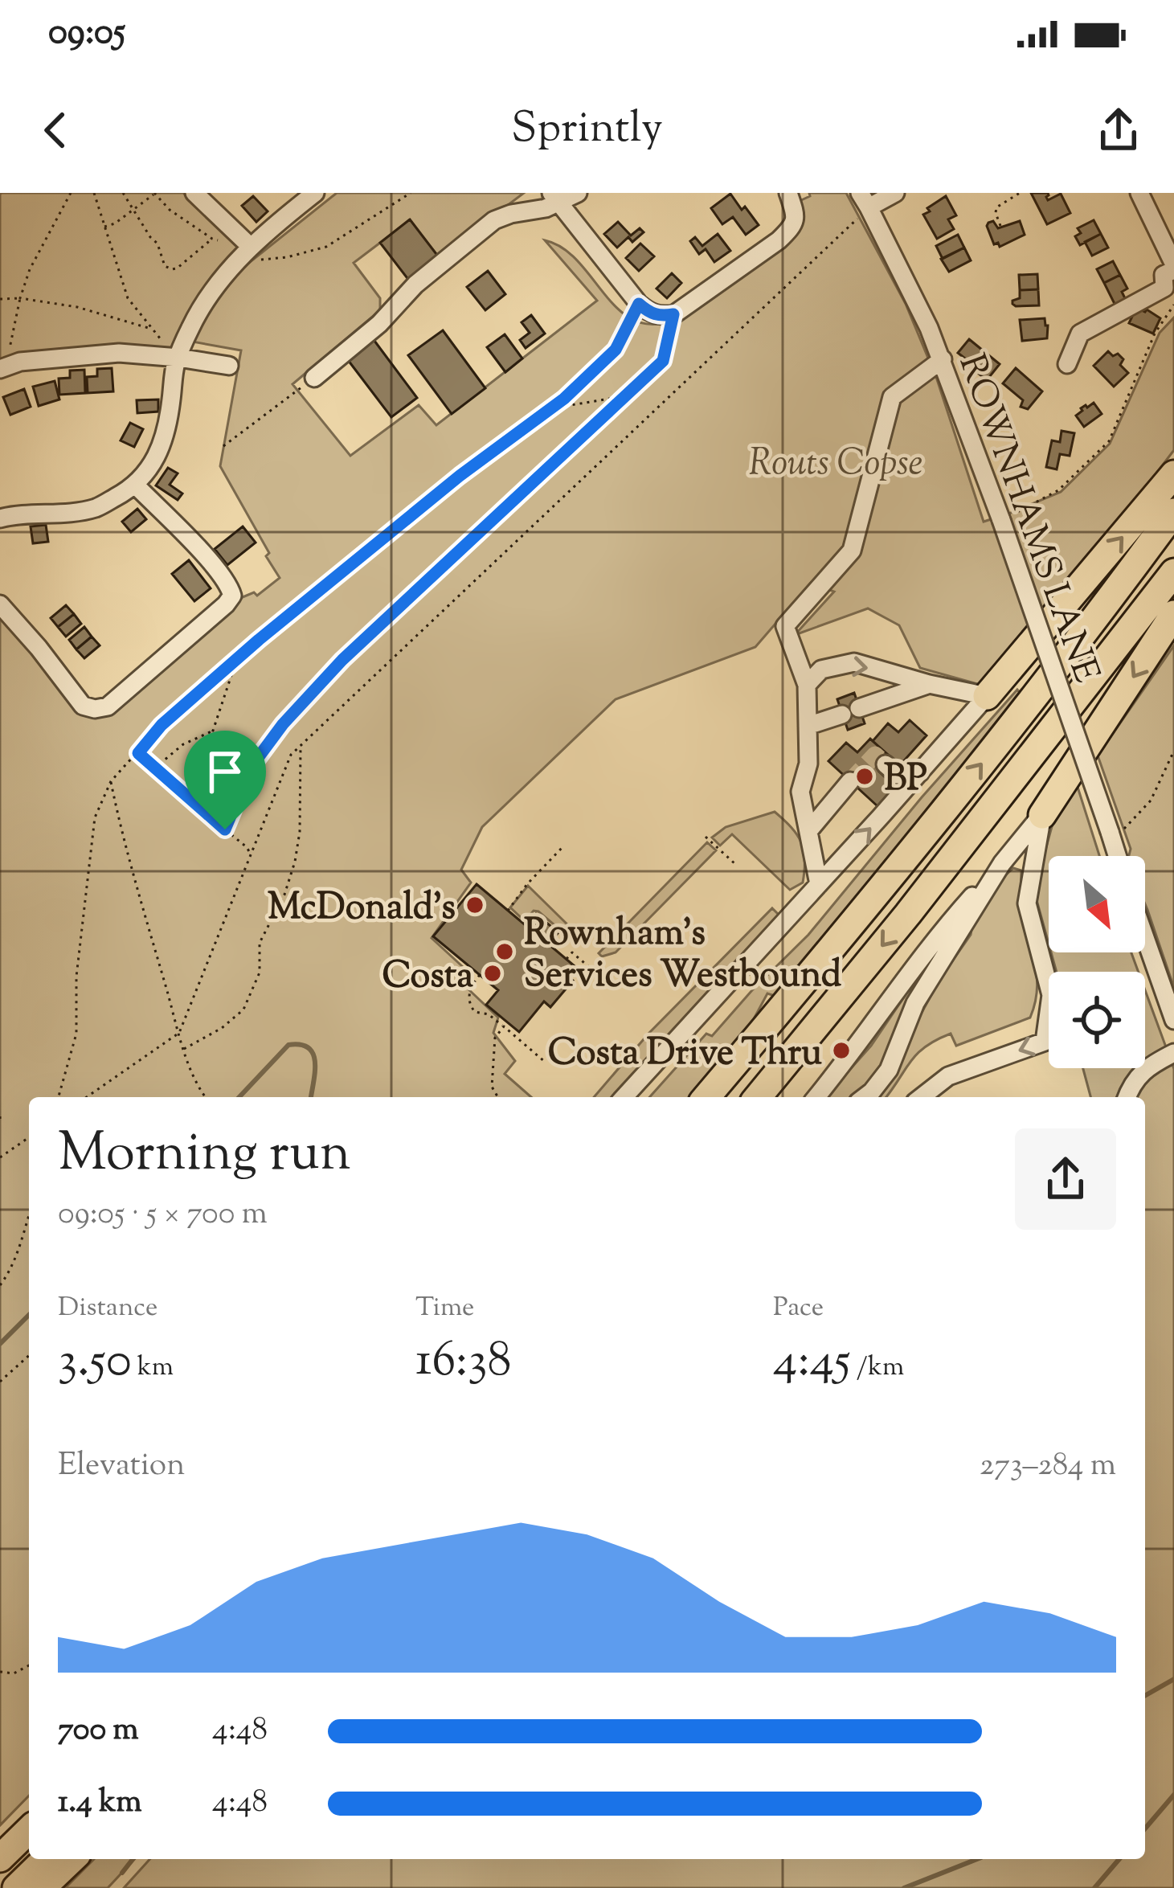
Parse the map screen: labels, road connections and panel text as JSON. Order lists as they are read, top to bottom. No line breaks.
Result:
{"streets":{"street":["ROWNHAMS LANE"]},"parks":["Routs Copse"],"places":["BP","McDonald's","Rownham's Services Westbound","Costa","Costa Drive Thru"],"north":"bottom right","page":{"status":"09:05","header":"Sprintly","heading":["Morning run","09:05 · 5 × 700 m"],"stats":[["Distance","3.50 km"],["Time","16:38"],["Pace","4:45 /km"]],"chart":["Elevation","273–284 m"],"list":[{"name":"700 m","note":"4:48"},{"name":"1.4 km","note":"4:48"}]}}
